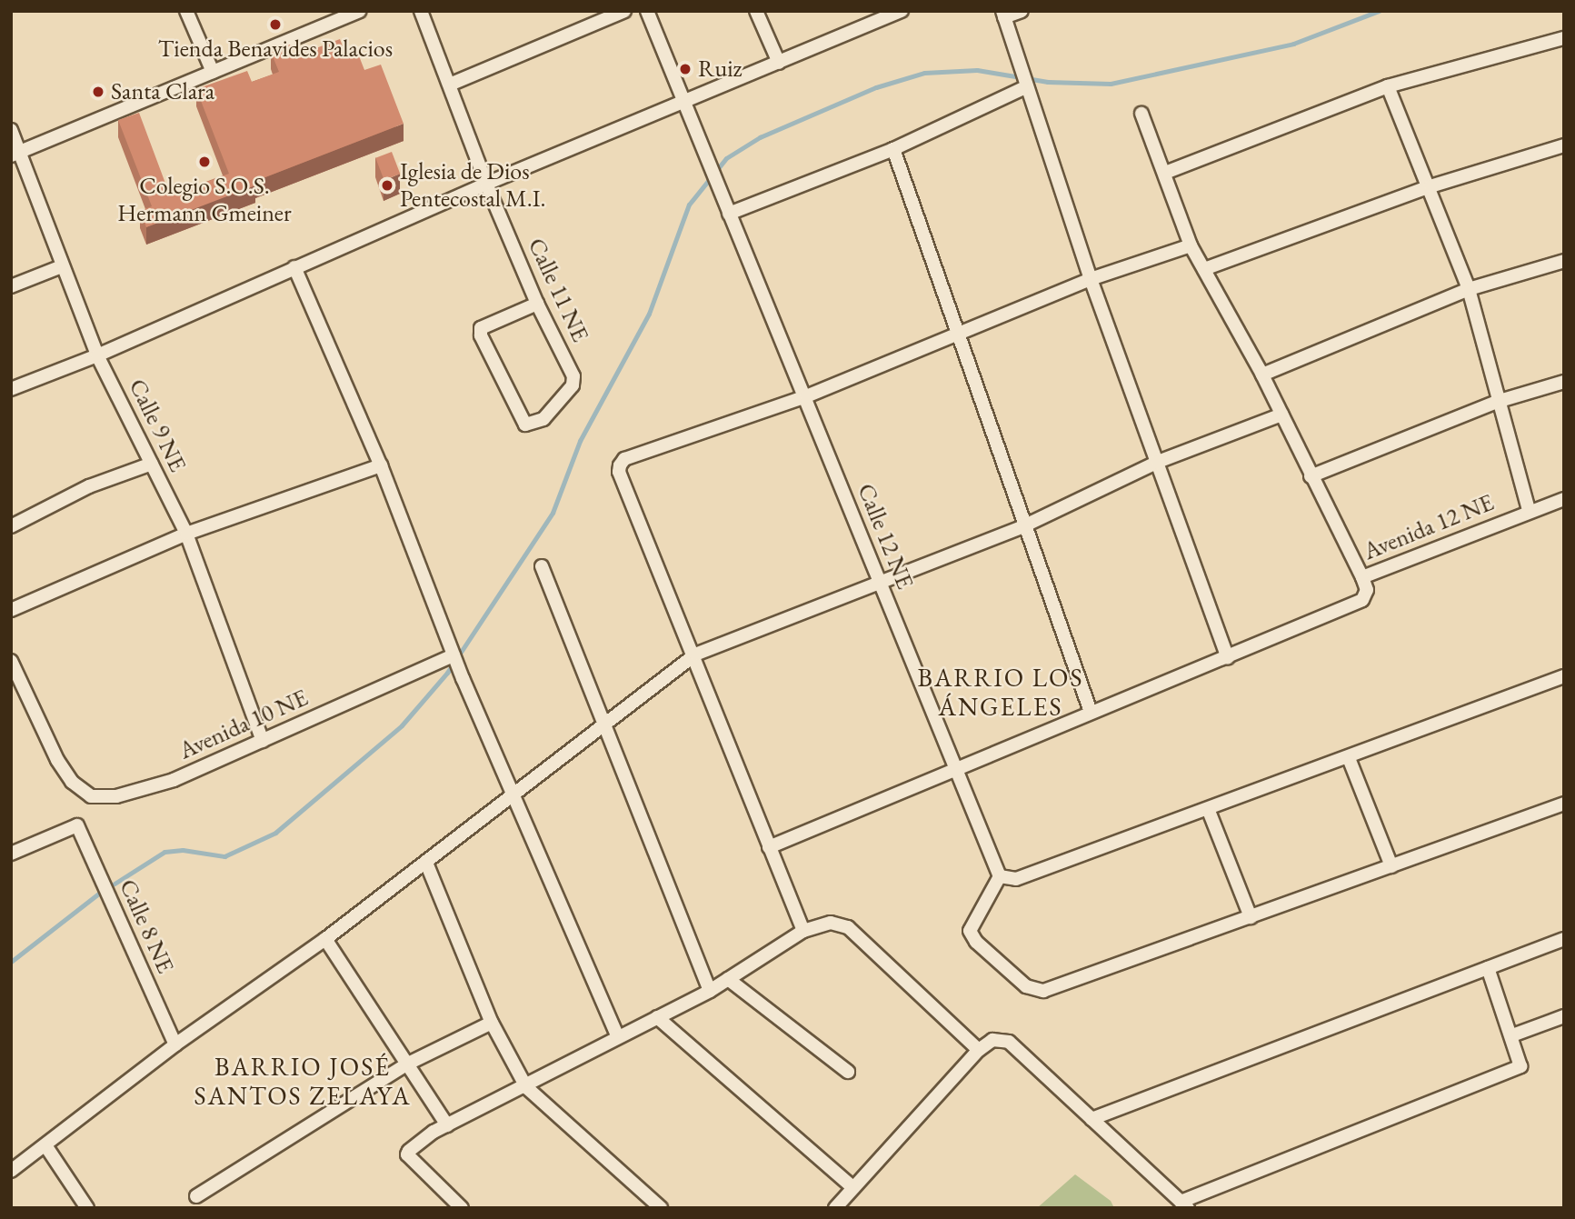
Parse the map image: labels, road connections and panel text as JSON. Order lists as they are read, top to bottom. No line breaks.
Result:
{"streets":{"street":["Calle 11 NE","Calle 9 NE","Avenida 12 NE","Calle 12 NE","Avenida 10 NE","Calle 8 NE"]},"crossings":[["Calle 9 NE","Avenida 10 NE"]],"districts":["BARRIO LOS ÁNGELES","BARRIO JOSÉ SANTOS ZELAYA"],"places":["Tienda Benavides Palacios","Ruiz","Santa Clara","Colegio S.O.S. Hermann Gmeiner","Iglesia de Dios Pentecostal M.I."]}
